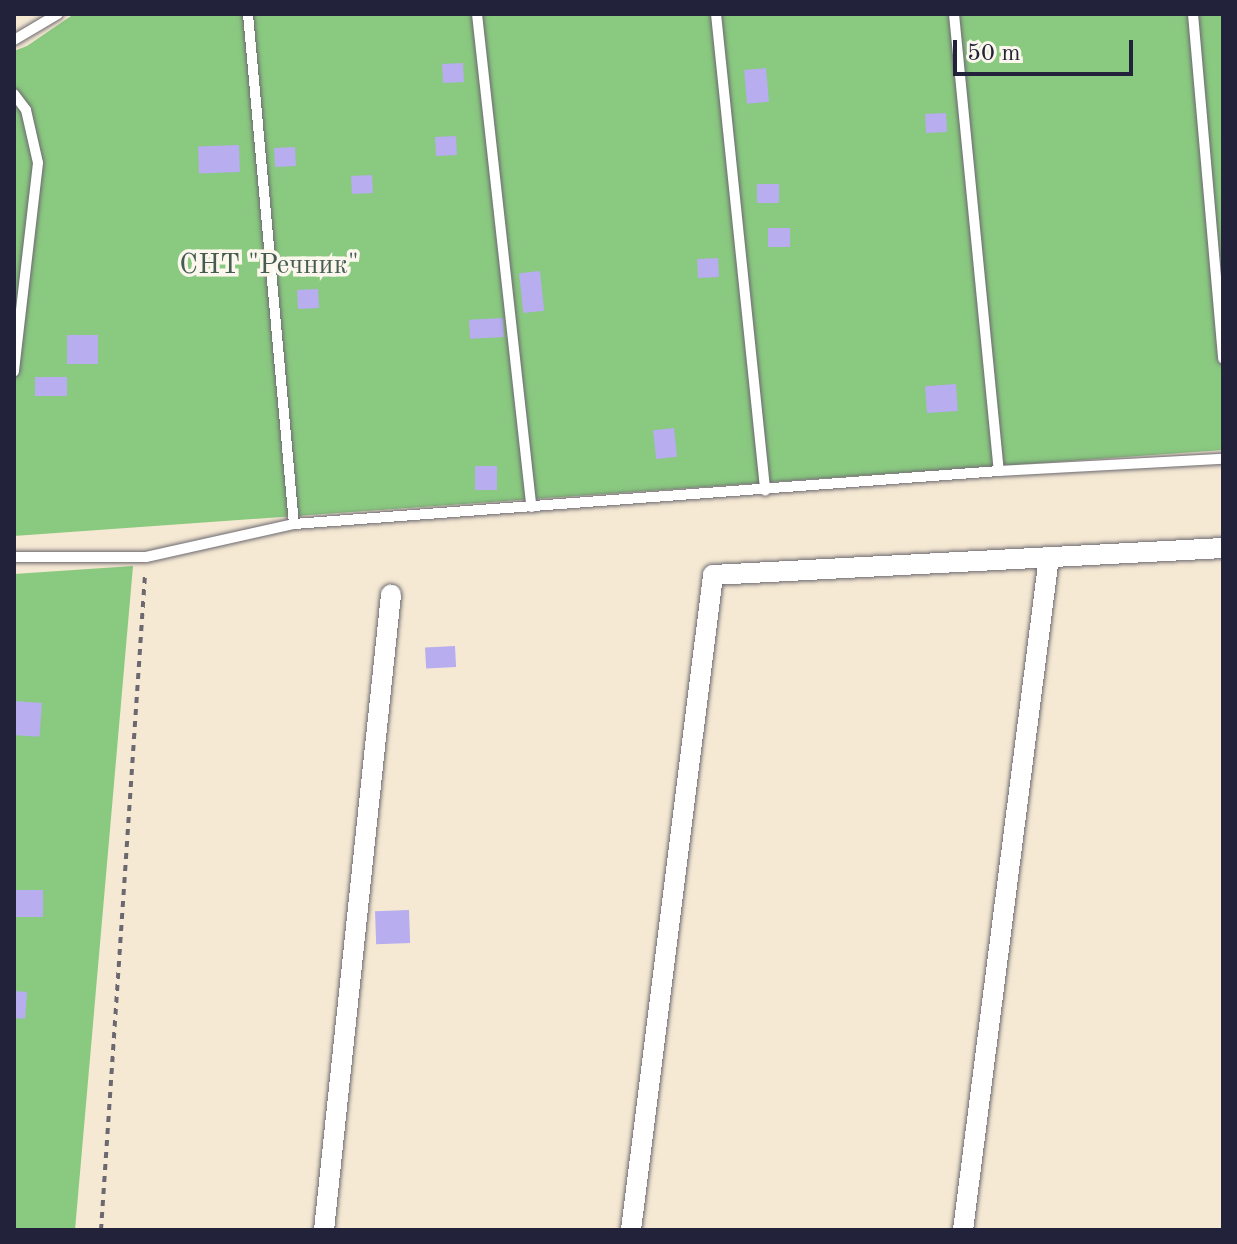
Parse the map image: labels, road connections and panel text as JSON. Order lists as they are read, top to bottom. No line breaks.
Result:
{"parks":["СНТ \"Речник\""],"scale_bar":"50 m"}
